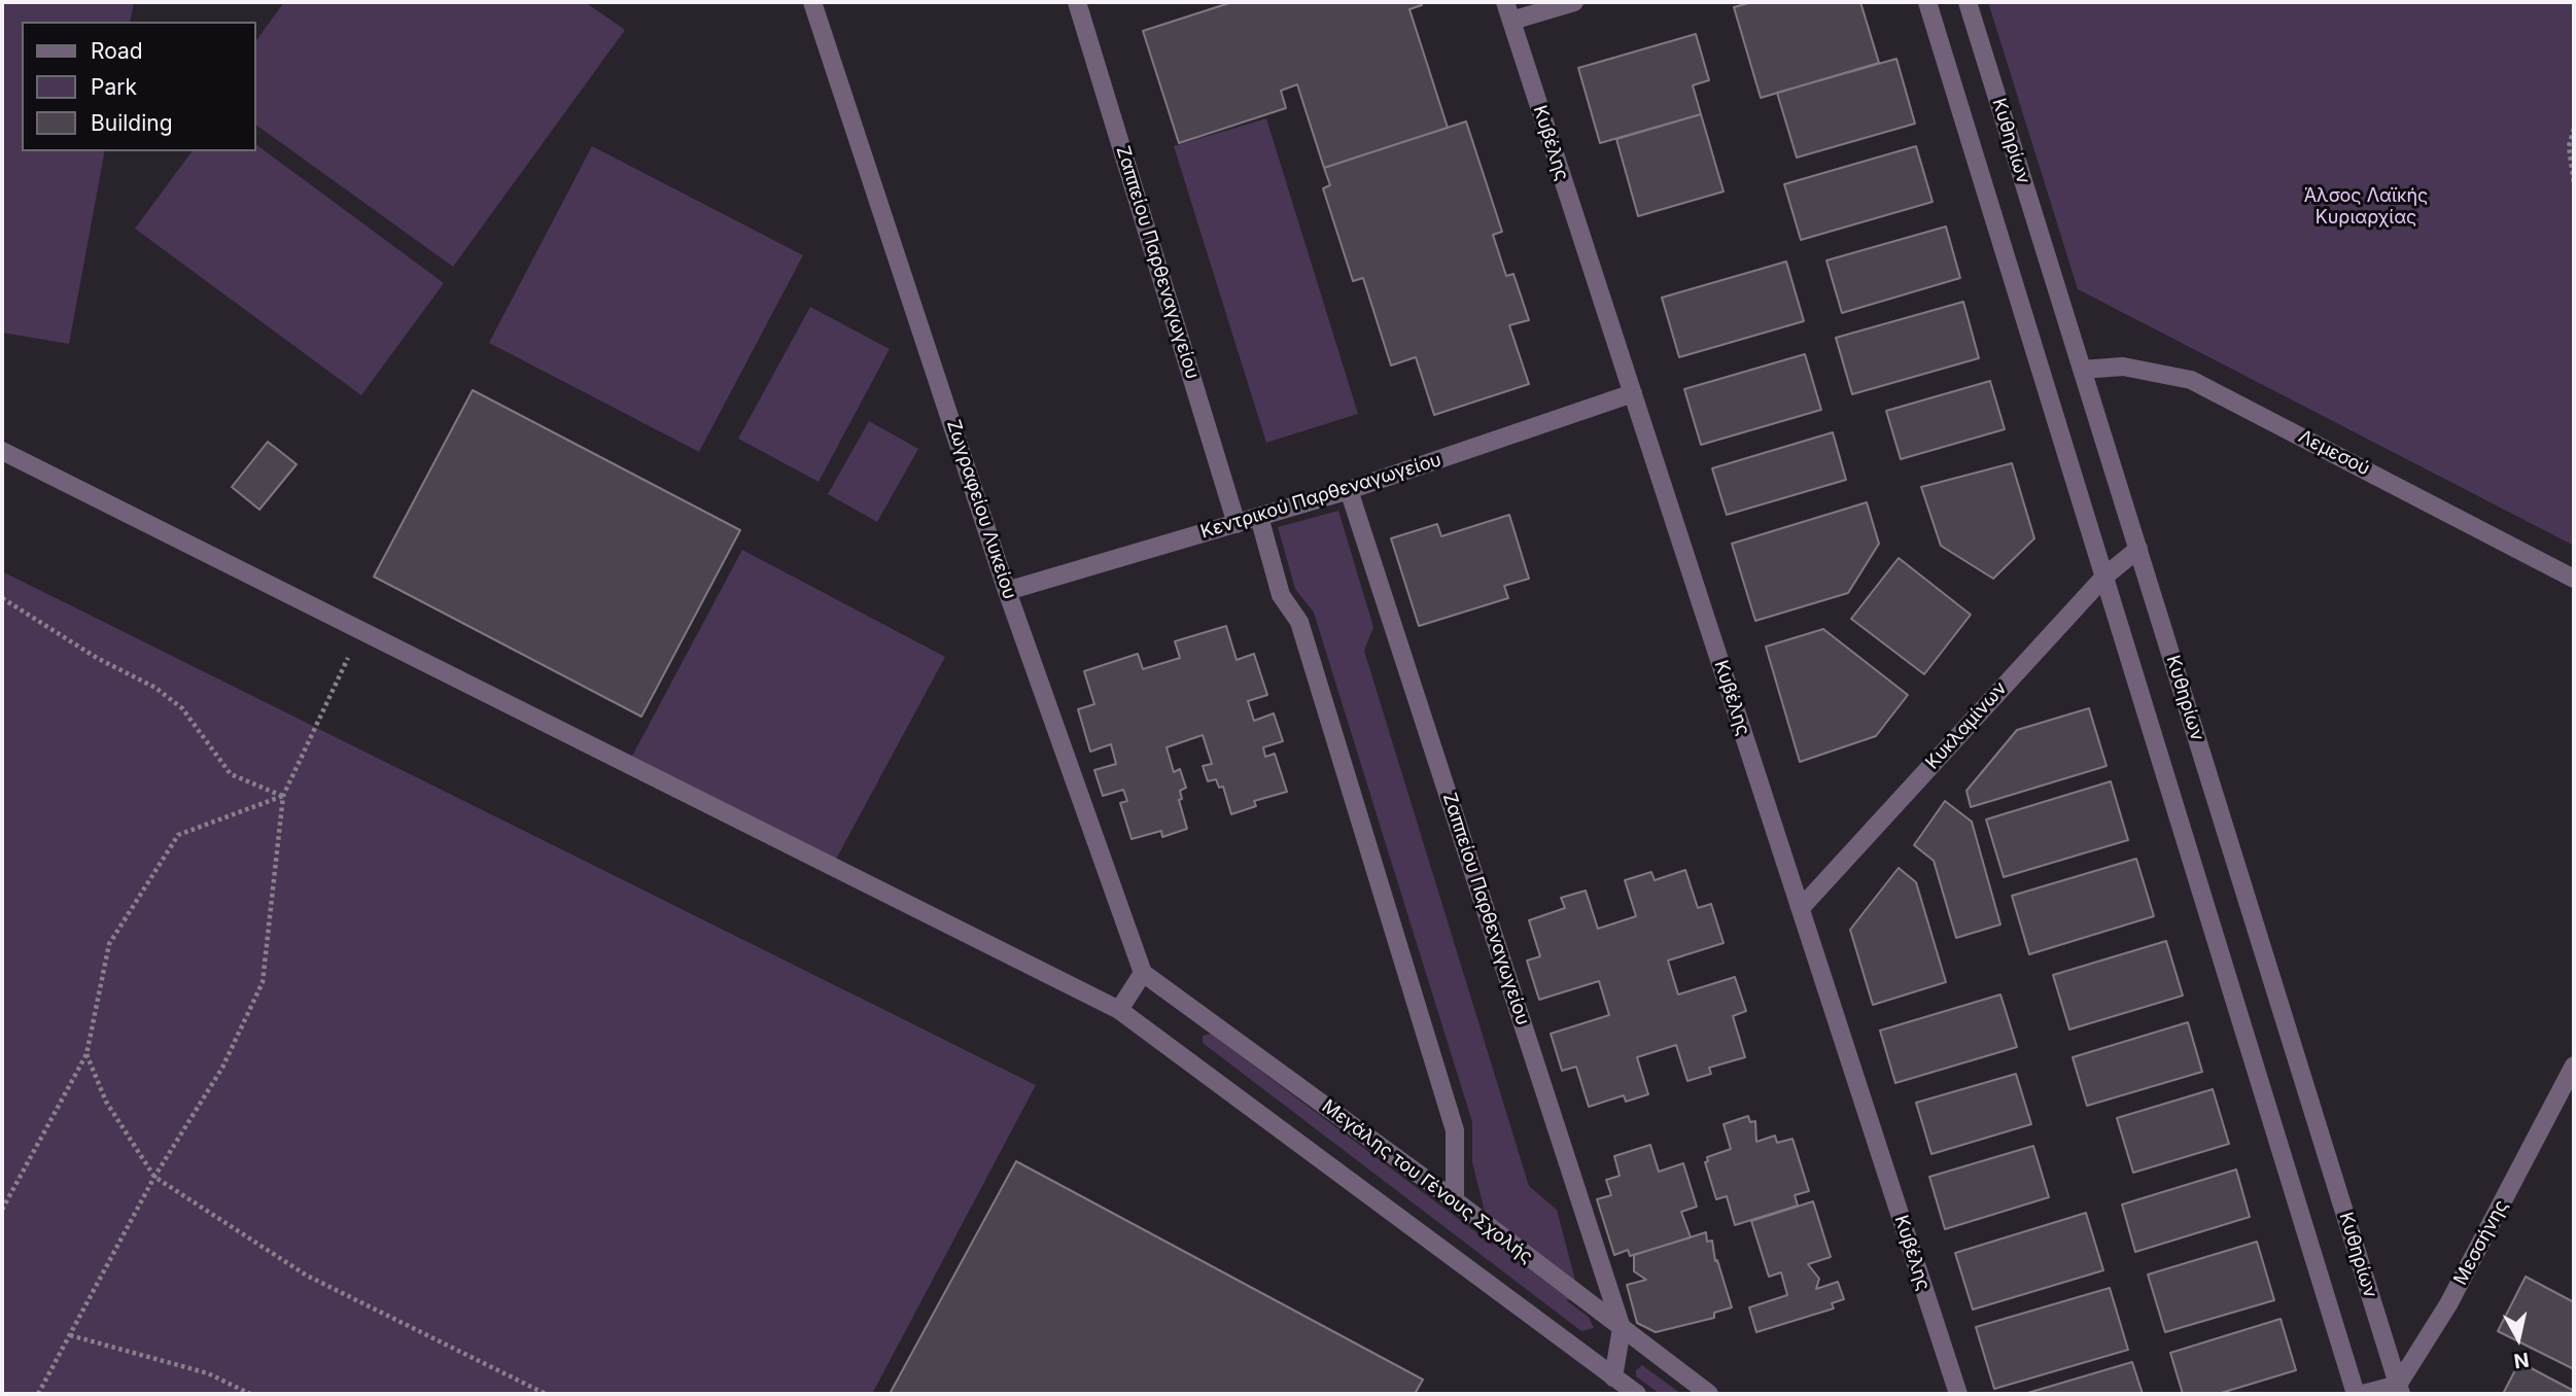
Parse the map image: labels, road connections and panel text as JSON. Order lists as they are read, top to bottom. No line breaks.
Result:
{"streets":{"street":["Κυθηρίων","Κυβέλης","Ζαππείου Παρθεναγωγείου","Λεμεσού","Κεντρικού Παρθεναγωγείου","Ζωγραφείου Λυκείου","Κυκλαμίνων","Μεγάλης του Γένους Σχολής","Μεσσήνης"]},"crossings":[["Κυθηρίων","Λεμεσού"],["Κυθηρίων","Κυκλαμίνων"],["Κυθηρίων","Μεσσήνης"],["Κυβέλης","Κεντρικού Παρθεναγωγείου"],["Κυβέλης","Κυκλαμίνων"],["Ζαππείου Παρθεναγωγείου","Κεντρικού Παρθεναγωγείου"],["Ζαππείου Παρθεναγωγείου","Μεγάλης του Γένους Σχολής"],["Κεντρικού Παρθεναγωγείου","Ζωγραφείου Λυκείου"],["Ζωγραφείου Λυκείου","Μεγάλης του Γένους Σχολής"]],"parks":["Άλσος Λαϊκής Κυριαρχίας"],"legend":["Road","Park","Building"],"north":"bottom"}
